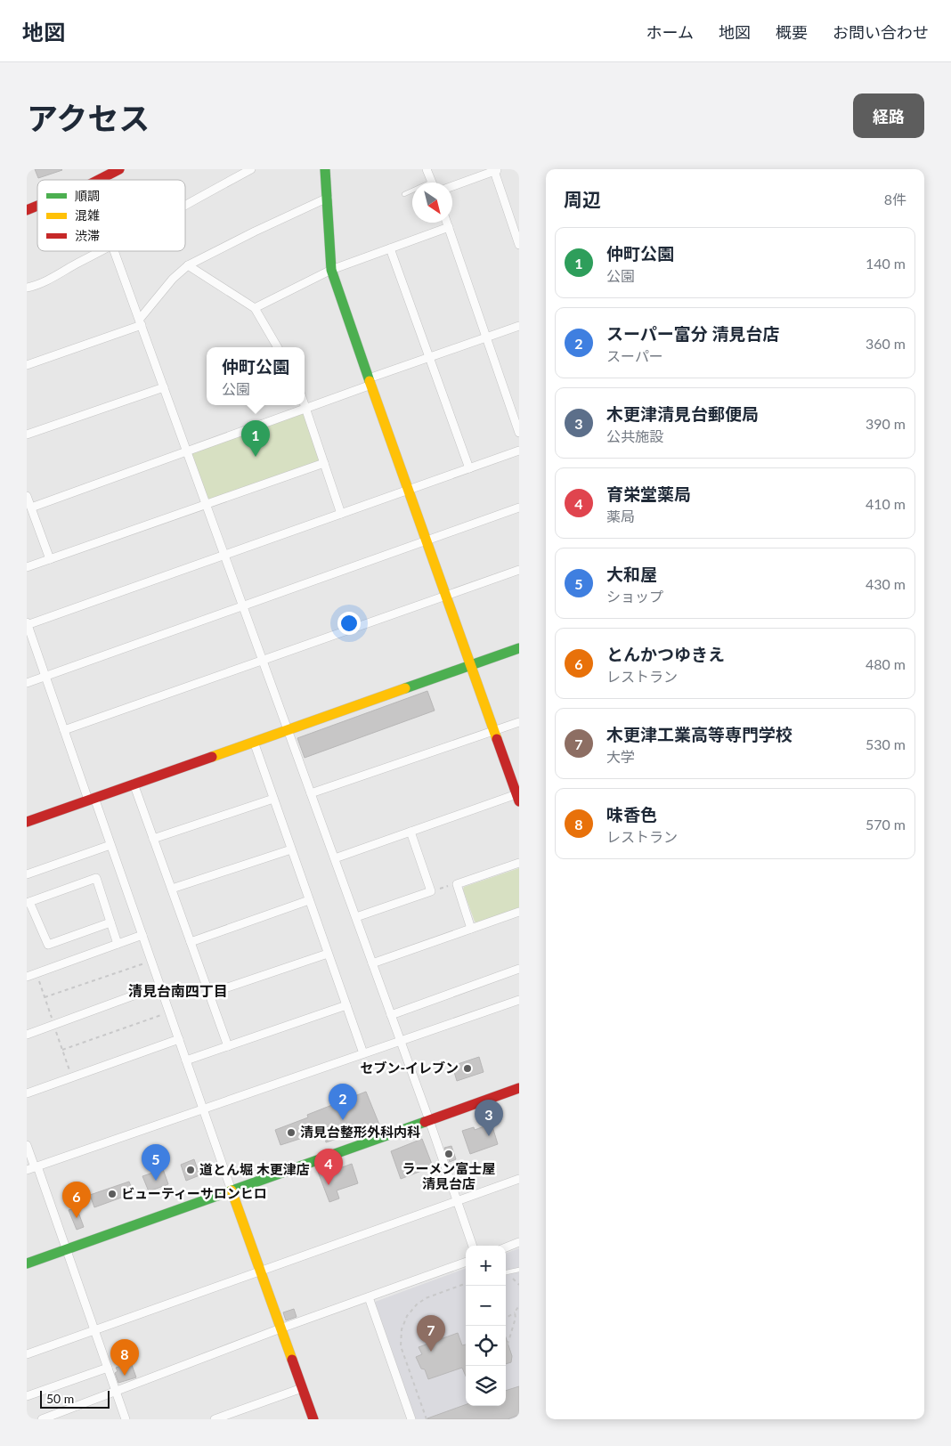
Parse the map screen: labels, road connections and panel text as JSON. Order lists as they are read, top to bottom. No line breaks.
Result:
{"districts":["清見台南四丁目"],"places":["セブン-イレブン","清見台整形外科内科","ラーメン富士屋 清見台店","道とん堀 木更津店","ビューティーサロンヒロ"],"legend":["順調","混雑","渋滞"],"scale_bar":"50 m","north":"bottom right","page":{"header":"地図","nav":["ホーム","地図","概要","お問い合わせ"],"title":"アクセス","buttons":"経路","heading":["周辺","8件"],"list":[{"mark":"1","name":"仲町公園","note":"公園","value":"140 m"},{"mark":"2","name":"スーパー富分 清見台店","note":"スーパー","value":"360 m"},{"mark":"3","name":"木更津清見台郵便局","note":"公共施設","value":"390 m"},{"mark":"4","name":"育栄堂薬局","note":"薬局","value":"410 m"},{"mark":"5","name":"大和屋","note":"ショップ","value":"430 m"},{"mark":"6","name":"とんかつゆきえ","note":"レストラン","value":"480 m"},{"mark":"7","name":"木更津工業高等専門学校","note":"大学","value":"530 m"},{"mark":"8","name":"味香色","note":"レストラン","value":"570 m"}],"popup":["仲町公園","公園"],"pins":["1","2","3","5","4","6","7","8"],"map_buttons":["+","−"],"scale":"50 m"}}
